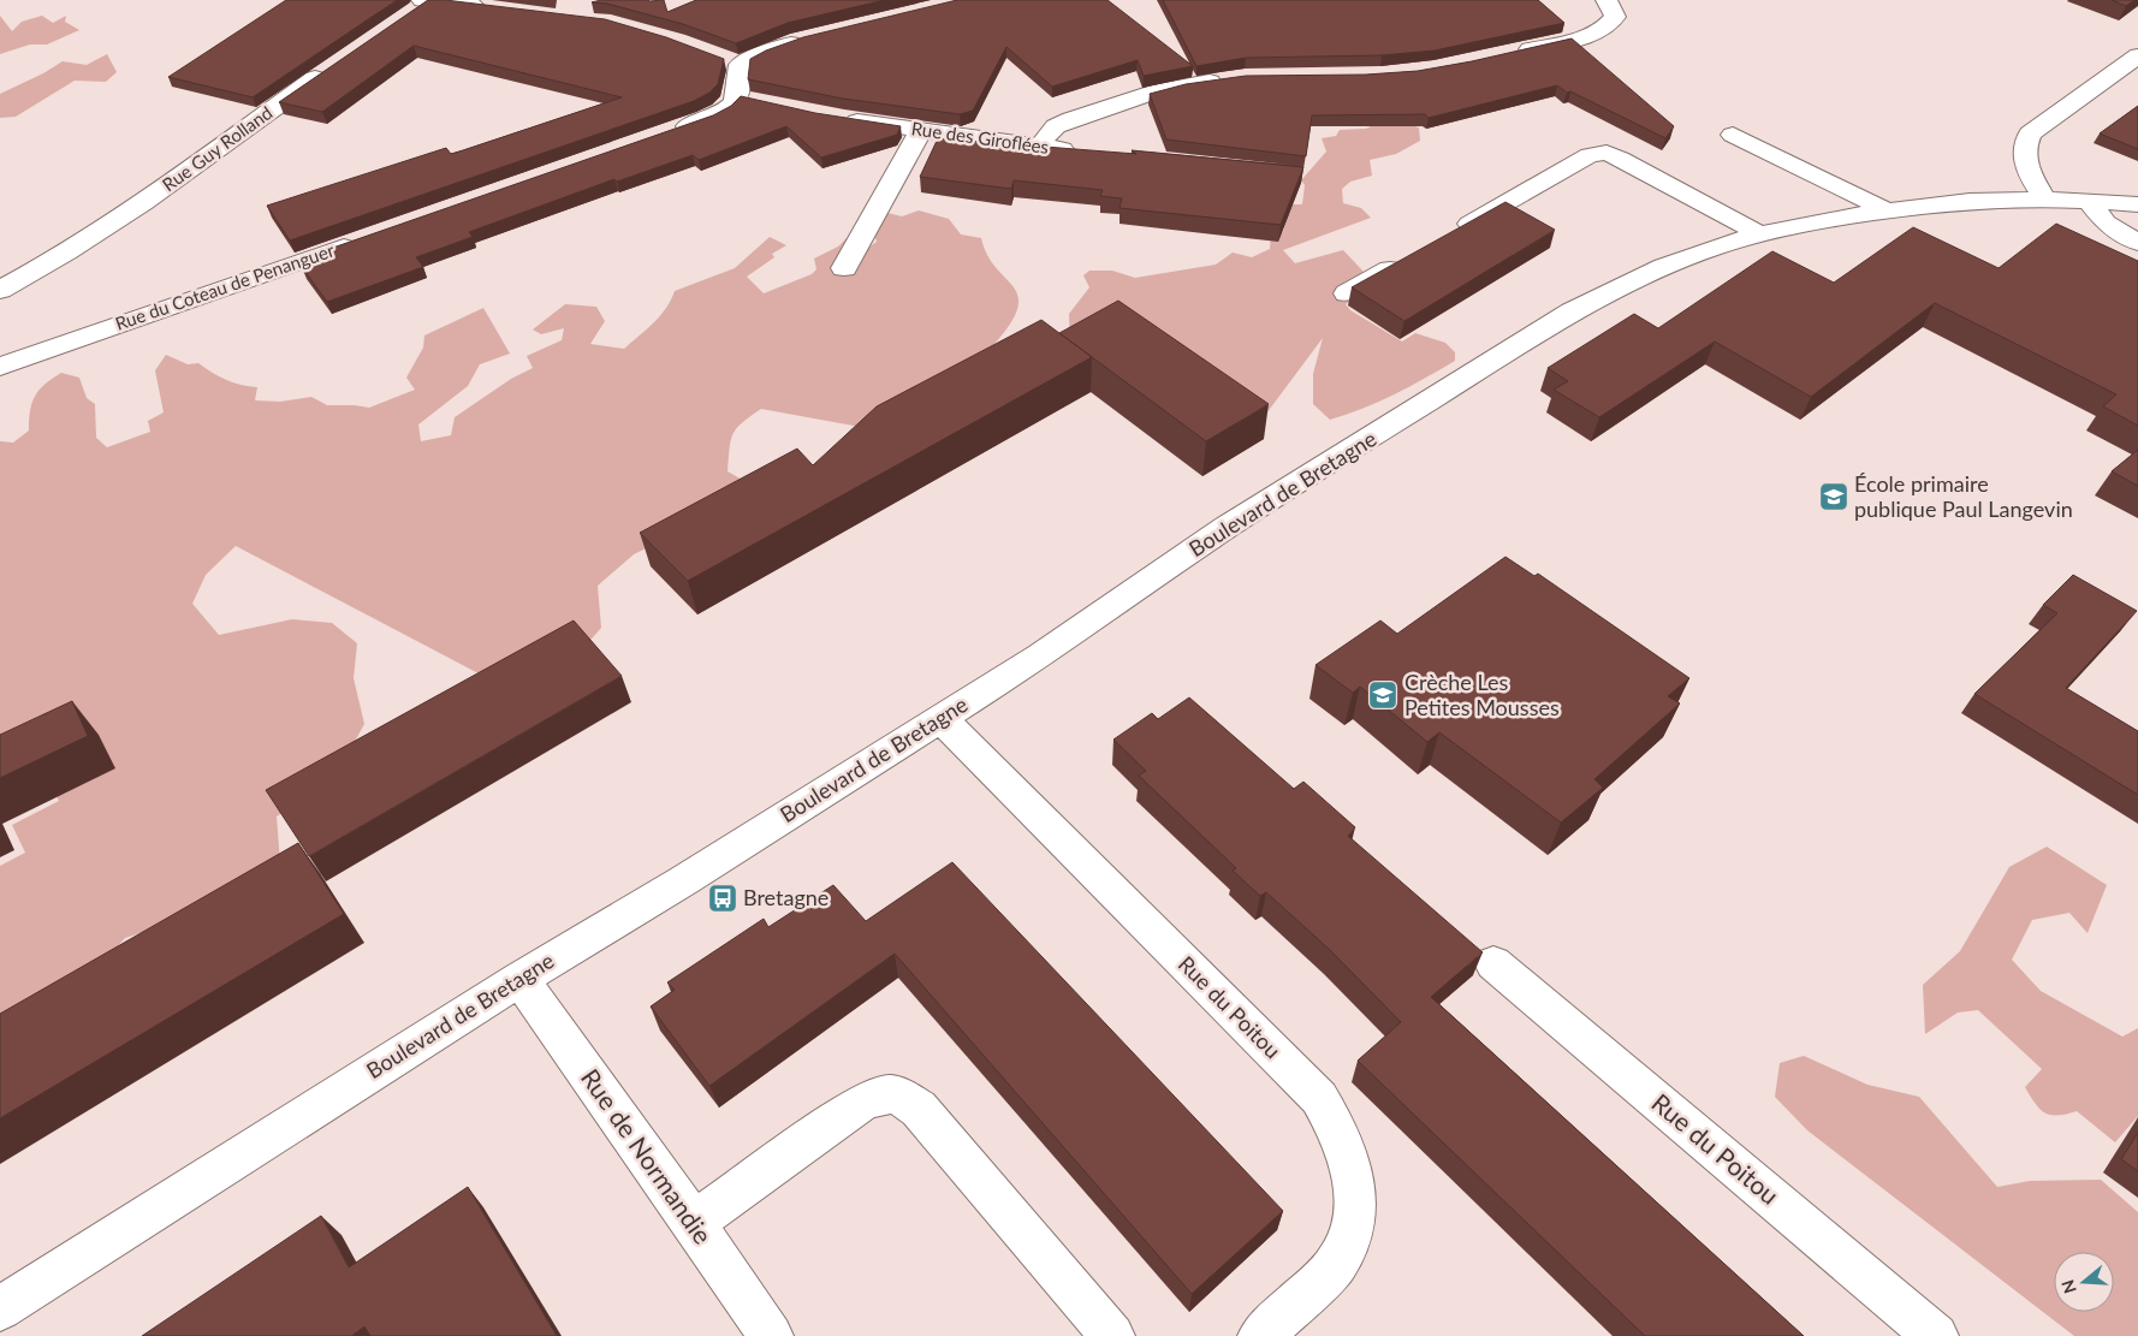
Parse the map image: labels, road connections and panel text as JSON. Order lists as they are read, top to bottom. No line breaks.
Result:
{"streets":{"street":["Rue des Giroflées","Rue Guy Rolland","Rue du Coteau de Penanguer","Boulevard de Bretagne","Rue du Poitou","Rue de Normandie"]},"crossings":[["Boulevard de Bretagne","Rue du Poitou"],["Boulevard de Bretagne","Rue de Normandie"]],"places":{"school or university":["École primaire publique Paul Langevin","Crèche Les Petites Mousses"],"bus stop":["Bretagne"]},"north":"left"}
